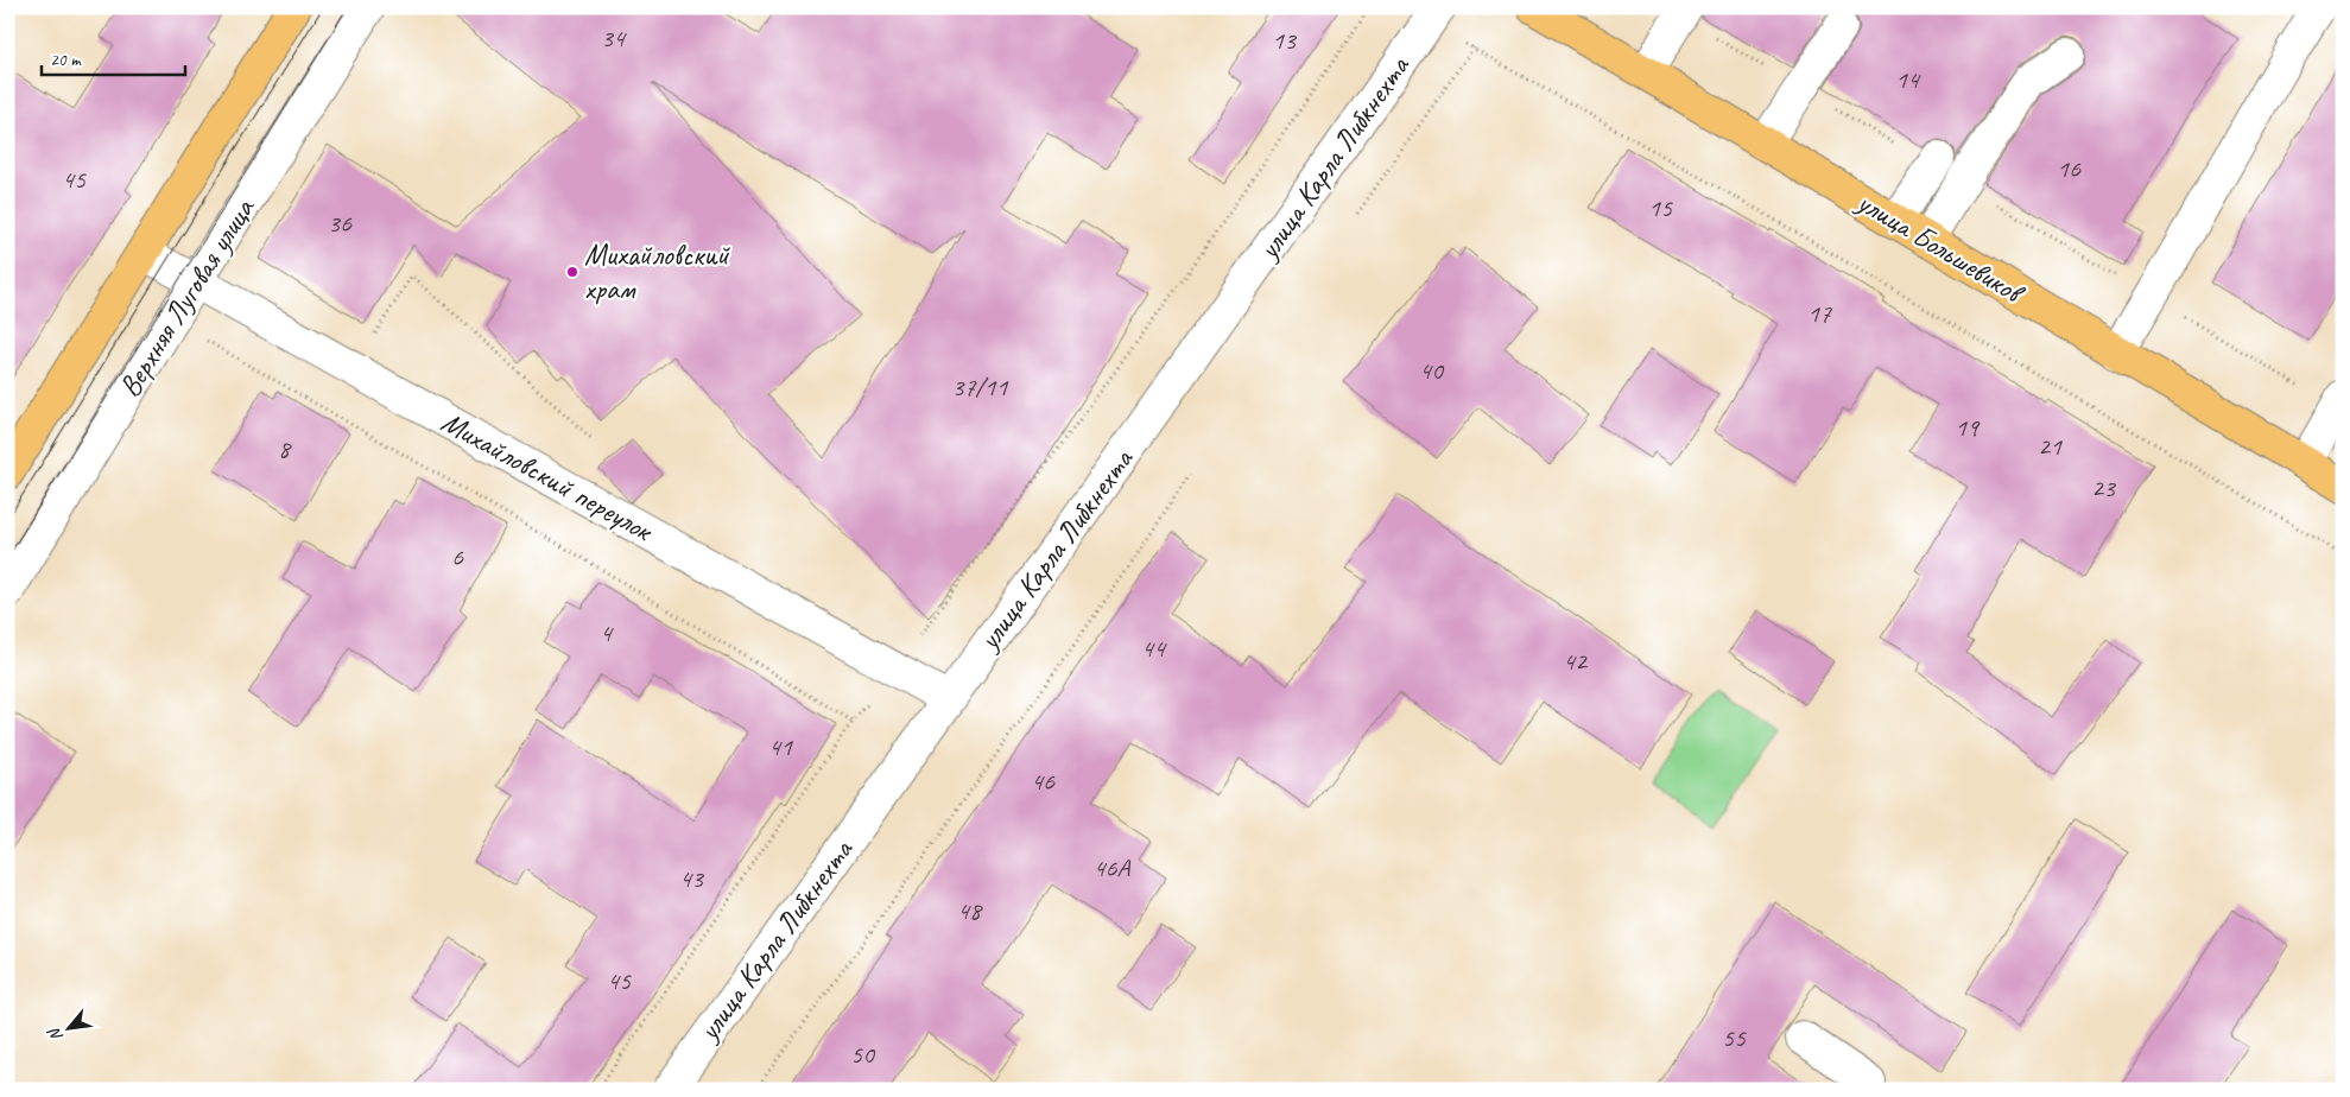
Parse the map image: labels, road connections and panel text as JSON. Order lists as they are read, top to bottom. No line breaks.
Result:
{"streets":{"main road":["улица Большевиков","Верхняя Луговая улица"],"street":["улица Карла Либкнехта","Михайловский переулок"]},"crossings":[["улица Карла Либкнехта","Михайловский переулок"],["Верхняя Луговая улица","Михайловский переулок"]],"places":["Михайловский храм"],"house_numbers":["34","13","14","16","45","15","36","17","40","37/11","19","21","8","23","6","4","44","42","41","46","46А","43","48","45","55","50"],"scale_bar":"20 m","north":"bottom left"}
